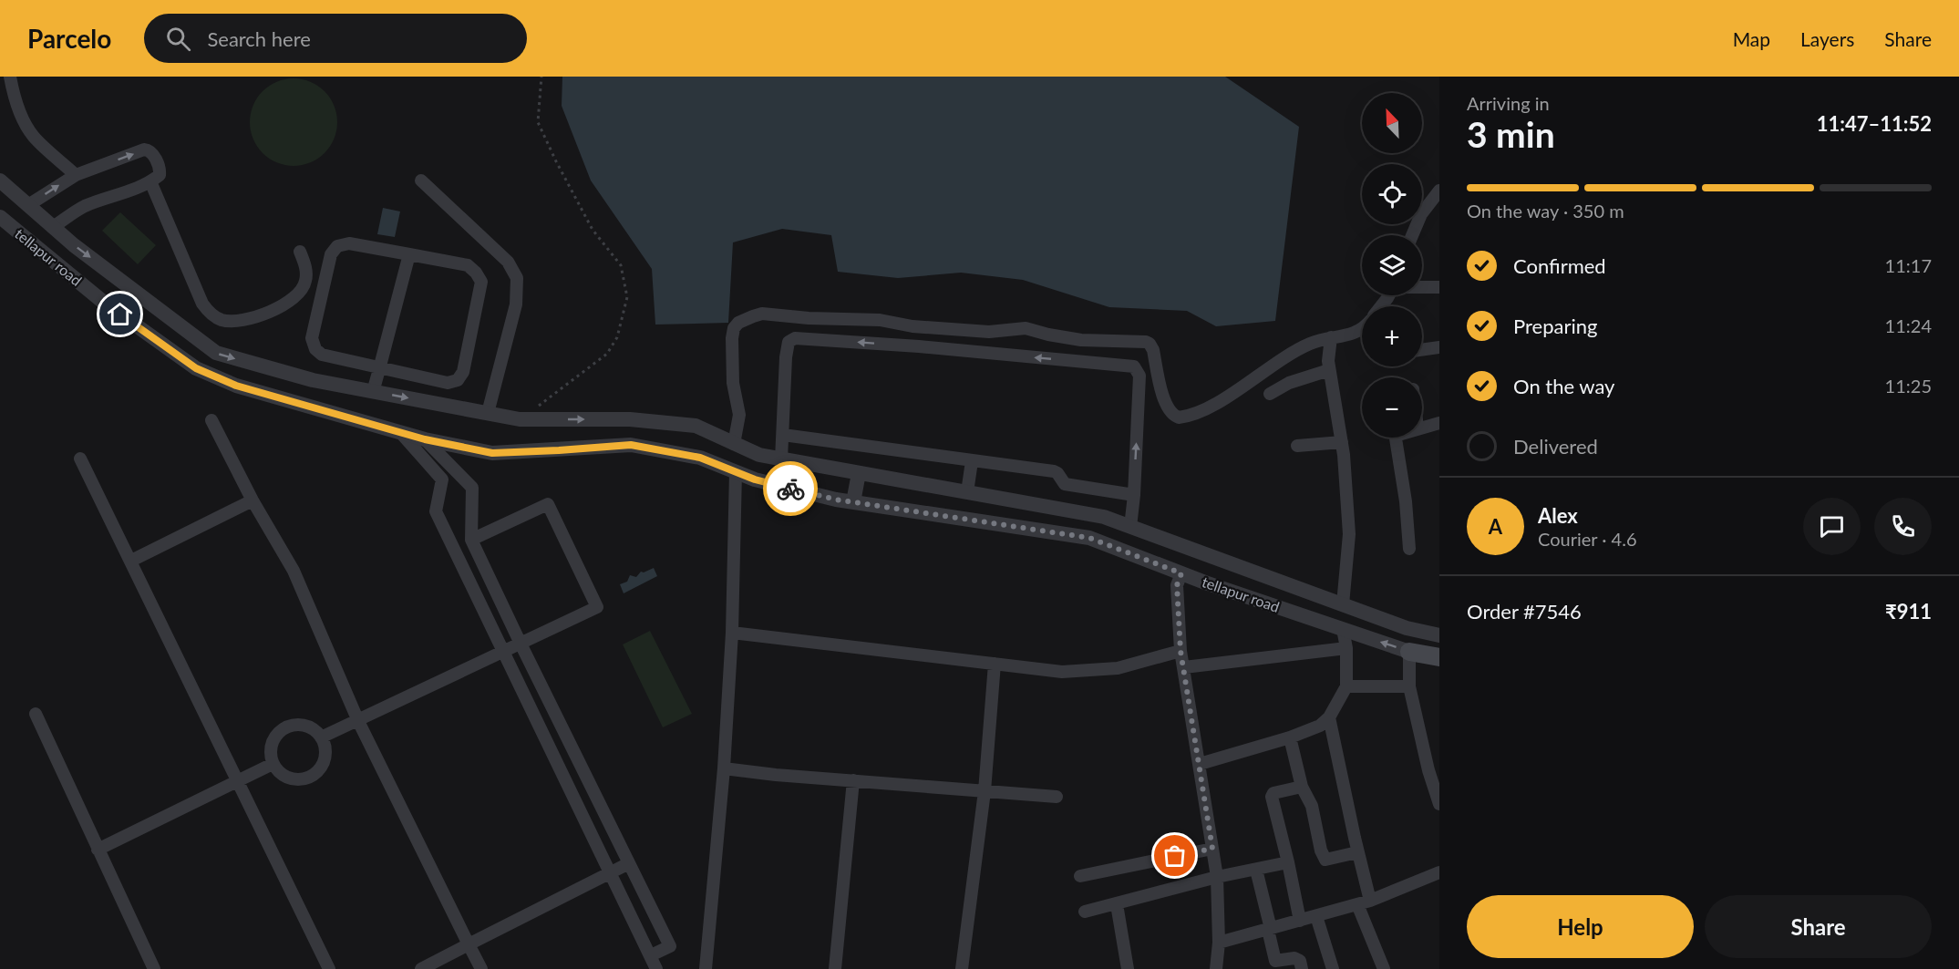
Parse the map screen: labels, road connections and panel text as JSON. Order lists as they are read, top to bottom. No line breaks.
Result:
{"streets":{"street":["tellapur road"]},"north":"top left","page":{"header":"Parcelo","search":"Search here","nav":["Map","Layers","Share"],"heading":["3 min","Arriving in","11:47–11:52"],"panel":["Alex","Courier · 4.6","Order #7546","₹911"],"map_buttons":["+","−"],"bar":"On the way · 350 m","list":[["Confirmed","11:17"],["Preparing","11:24"],["On the way","11:25"],"Delivered"],"round":"A","buttons":["Help","Share"]}}
